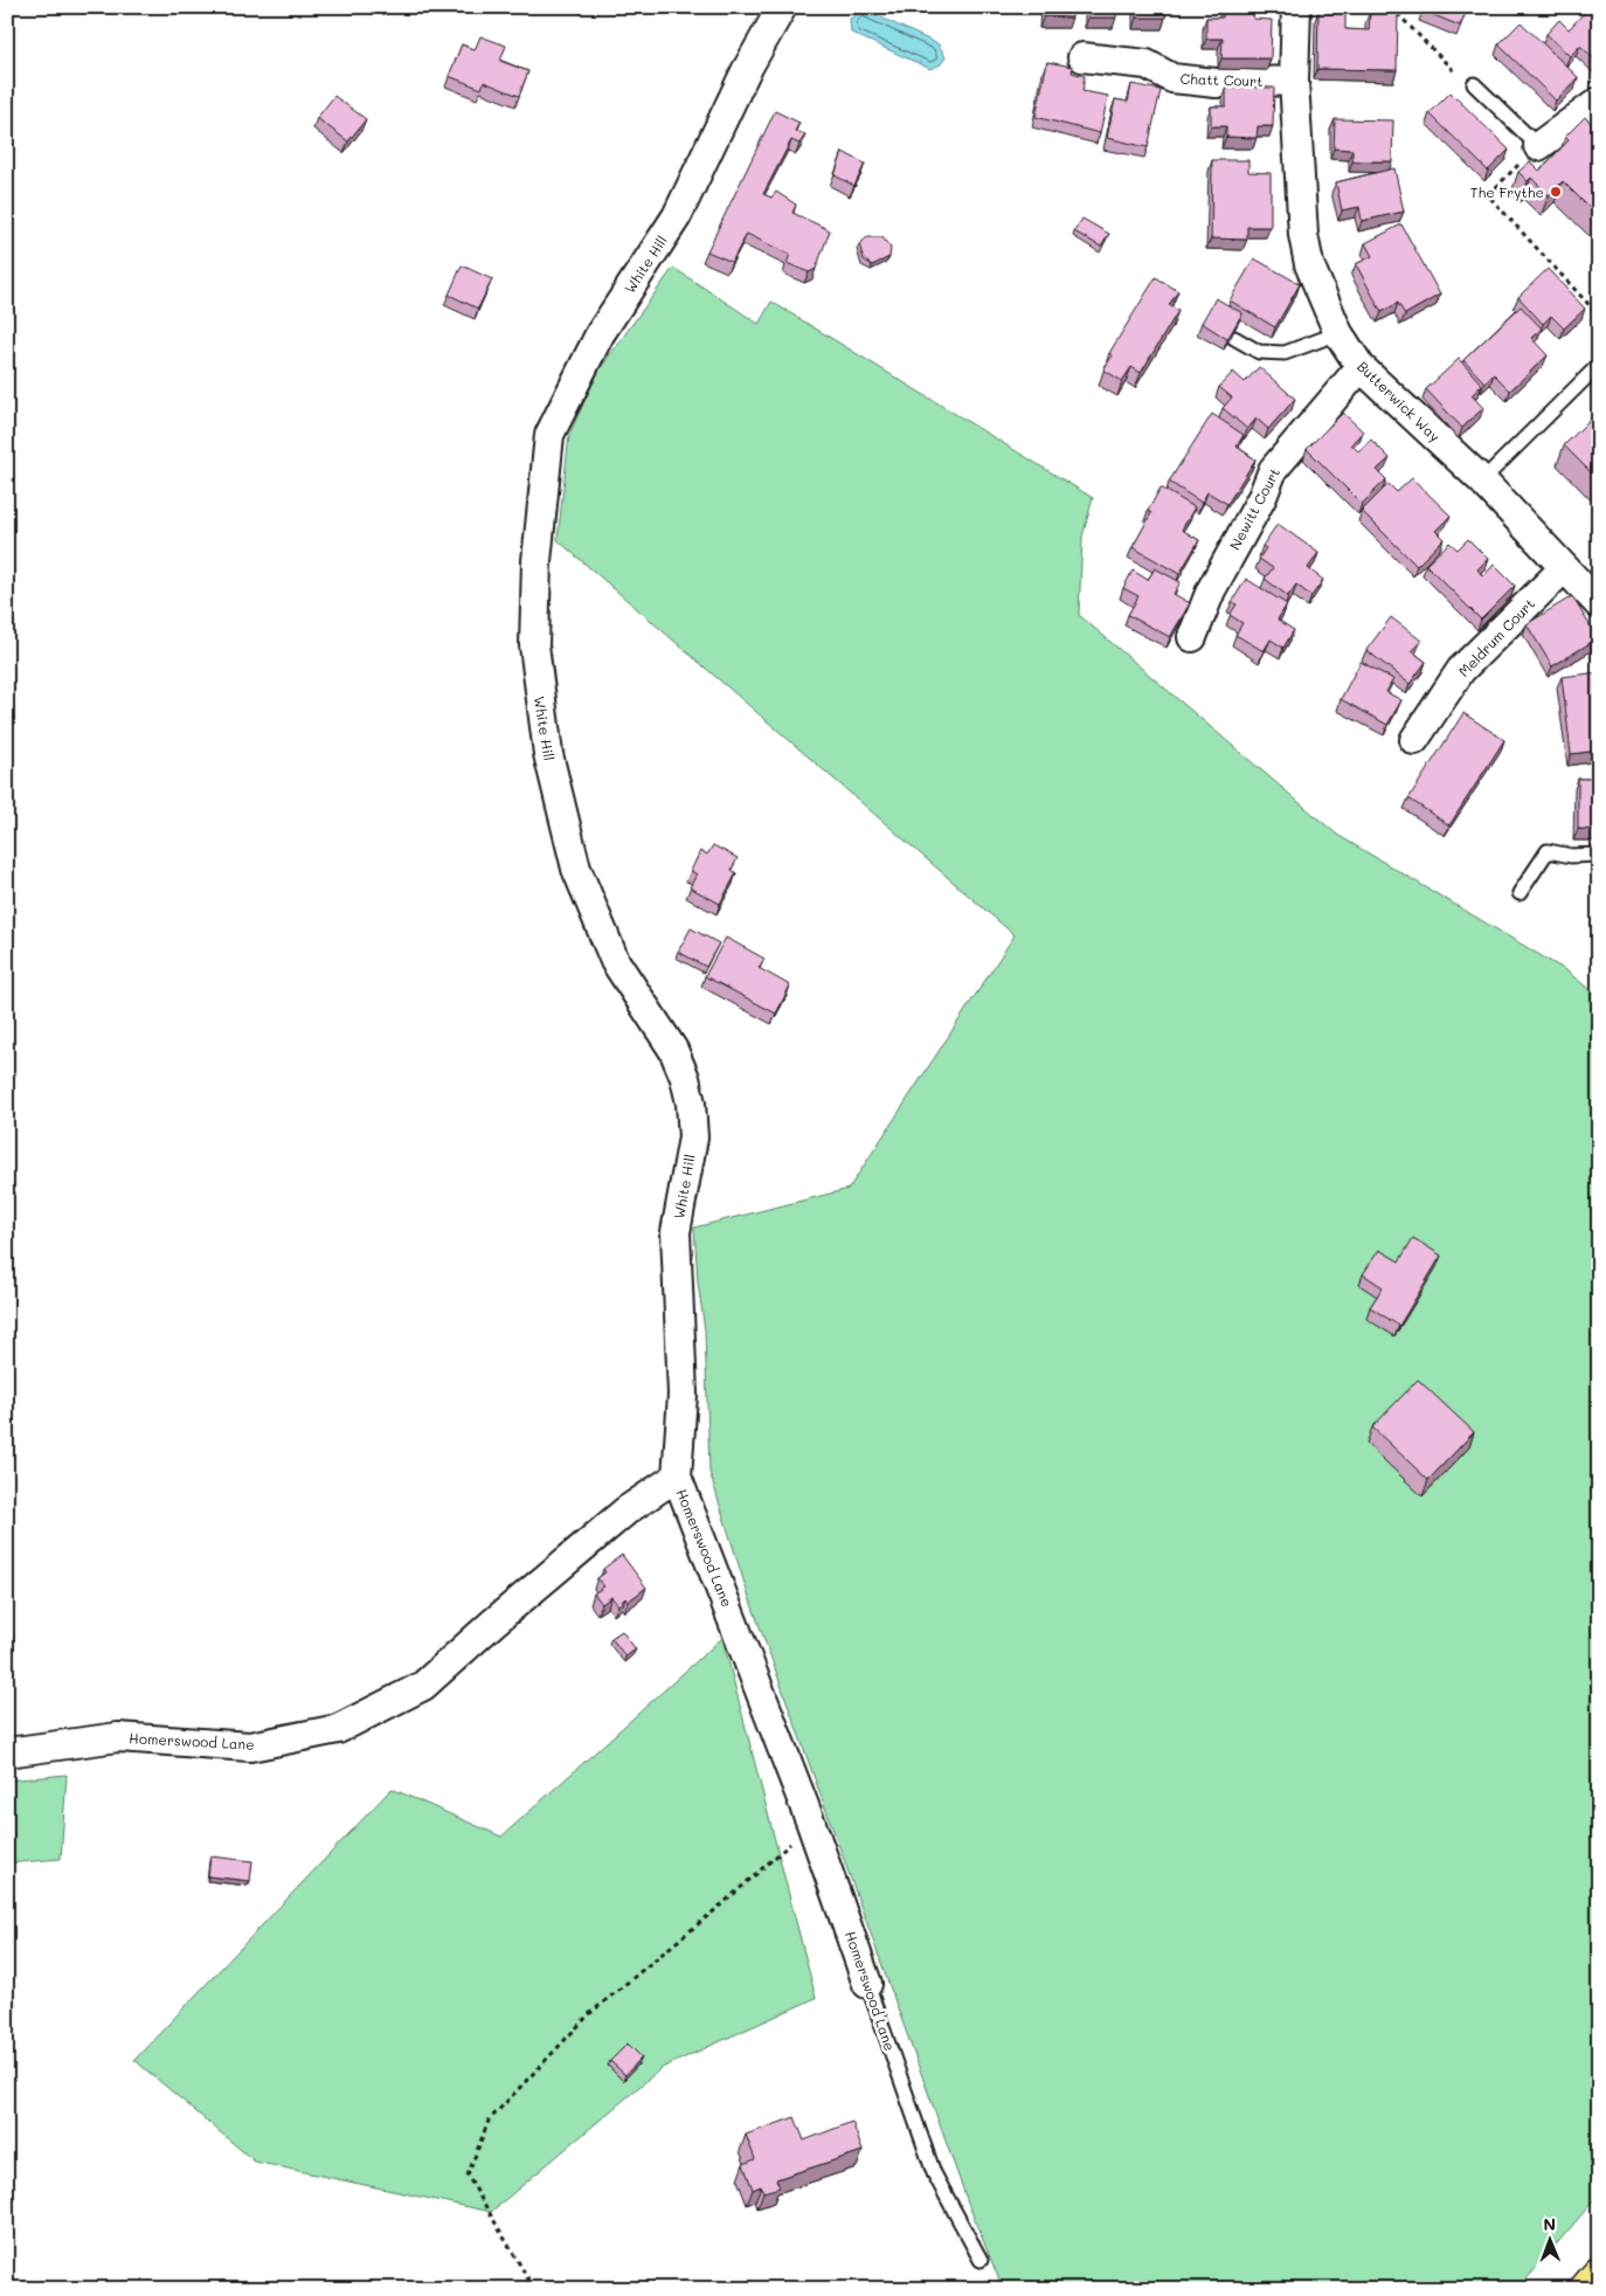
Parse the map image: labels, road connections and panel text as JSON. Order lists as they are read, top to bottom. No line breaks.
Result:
{"streets":{"street":["Chatt Court","White Hill","Butterwick Way","Newitt Court","Meldrum Court","Homerswood Lane"]},"crossings":[["Chatt Court","Butterwick Way"],["White Hill","Homerswood Lane"],["Butterwick Way","Newitt Court"],["Butterwick Way","Meldrum Court"]],"places":["The Frythe"],"north":"top"}
